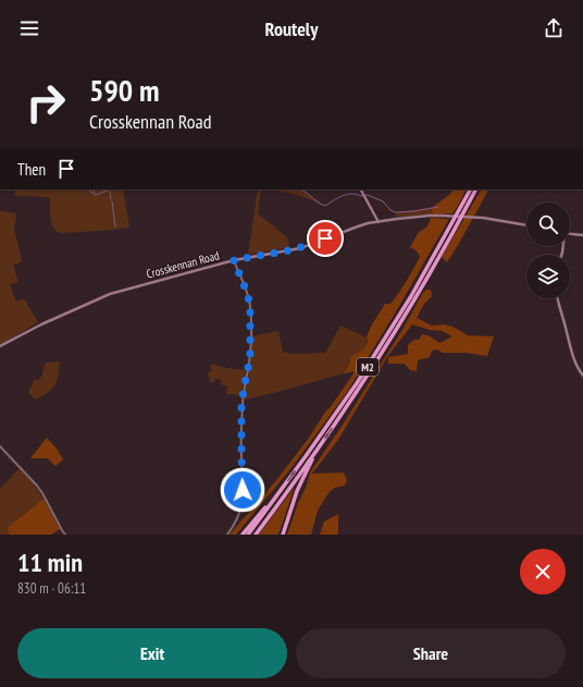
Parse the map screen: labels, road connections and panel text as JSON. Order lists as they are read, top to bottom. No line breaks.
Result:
{"streets":{"highway":["M2"],"street":["Crosskennan Road"]},"page":{"header":"Routely","turn":["590 m","Crosskennan Road"],"then":"Then","heading":["11 min","830 m · 06:11"],"buttons":["Exit","Share"]}}
